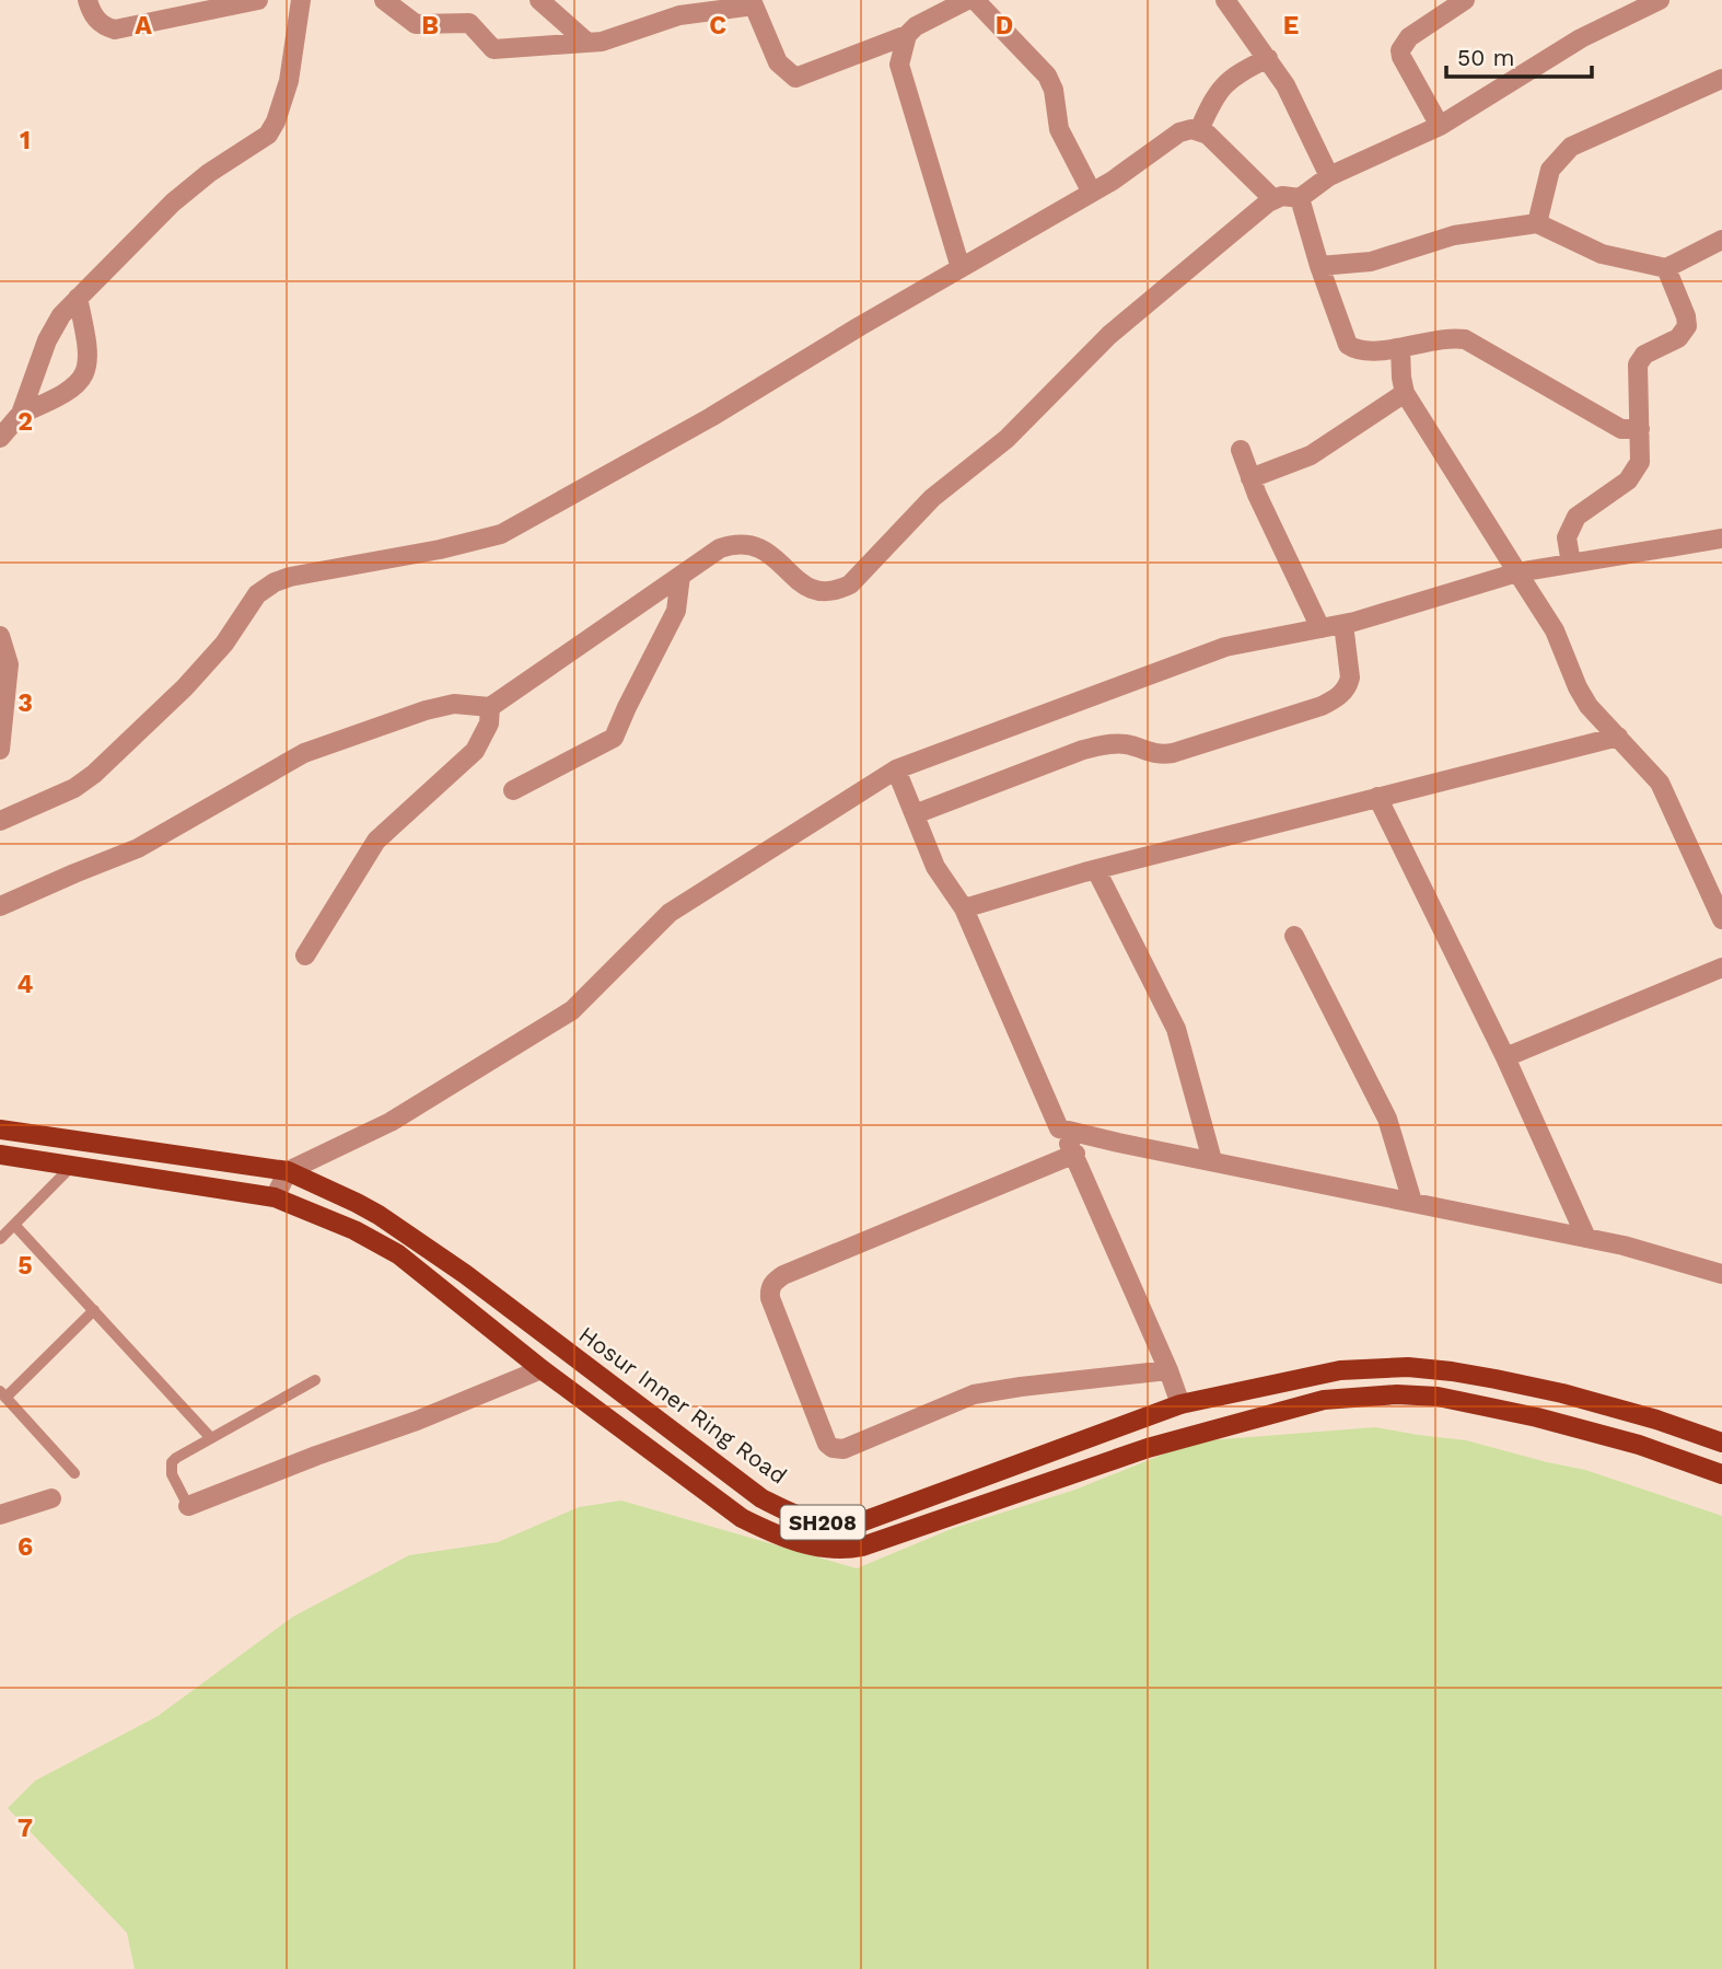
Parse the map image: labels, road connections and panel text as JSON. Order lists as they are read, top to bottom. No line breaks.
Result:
{"streets":{"main road":["Hosur Inner Ring Road","SH208"]},"scale_bar":"50 m","grid":{"columns":["A","B","C","D","E"],"rows":["1","2","3","4","5","6","7"]}}
